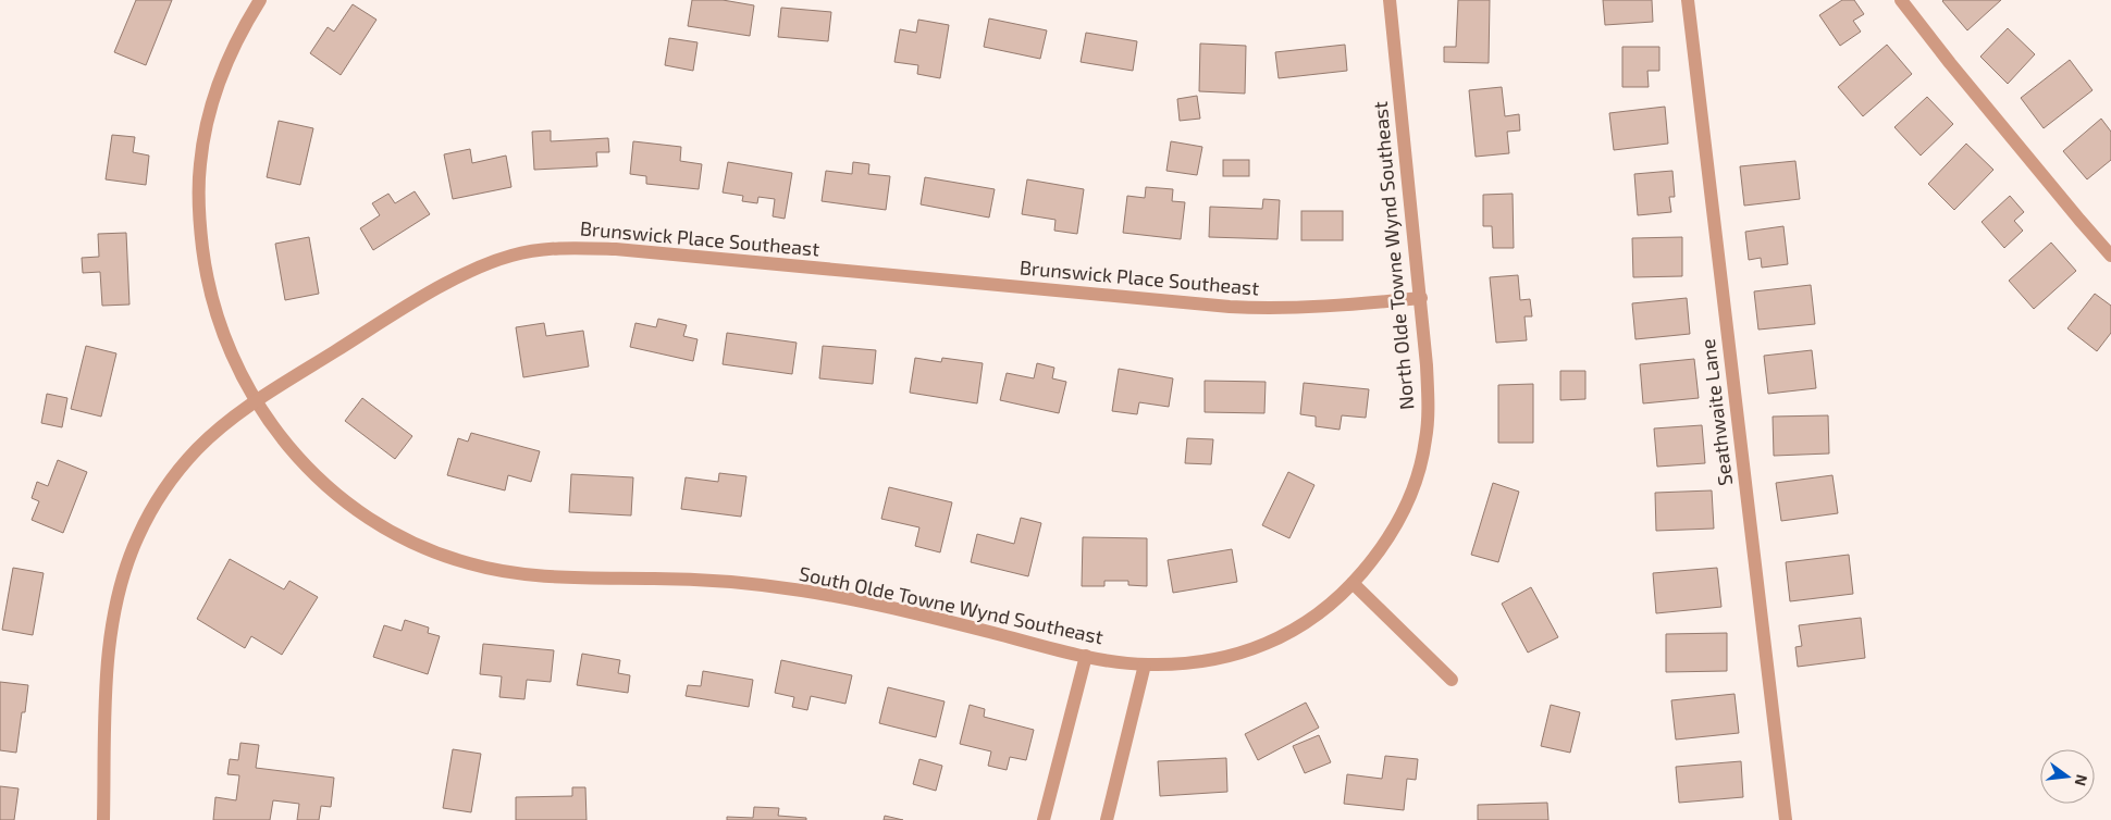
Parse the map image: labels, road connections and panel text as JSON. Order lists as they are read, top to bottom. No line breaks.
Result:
{"streets":{"street":["Brunswick Place Southeast","North Olde Towne Wynd Southeast","Seathwaite Lane","South Olde Towne Wynd Southeast"]},"crossings":[["Brunswick Place Southeast","North Olde Towne Wynd Southeast"],["Brunswick Place Southeast","South Olde Towne Wynd Southeast"],["North Olde Towne Wynd Southeast","South Olde Towne Wynd Southeast"]],"north":"right"}
